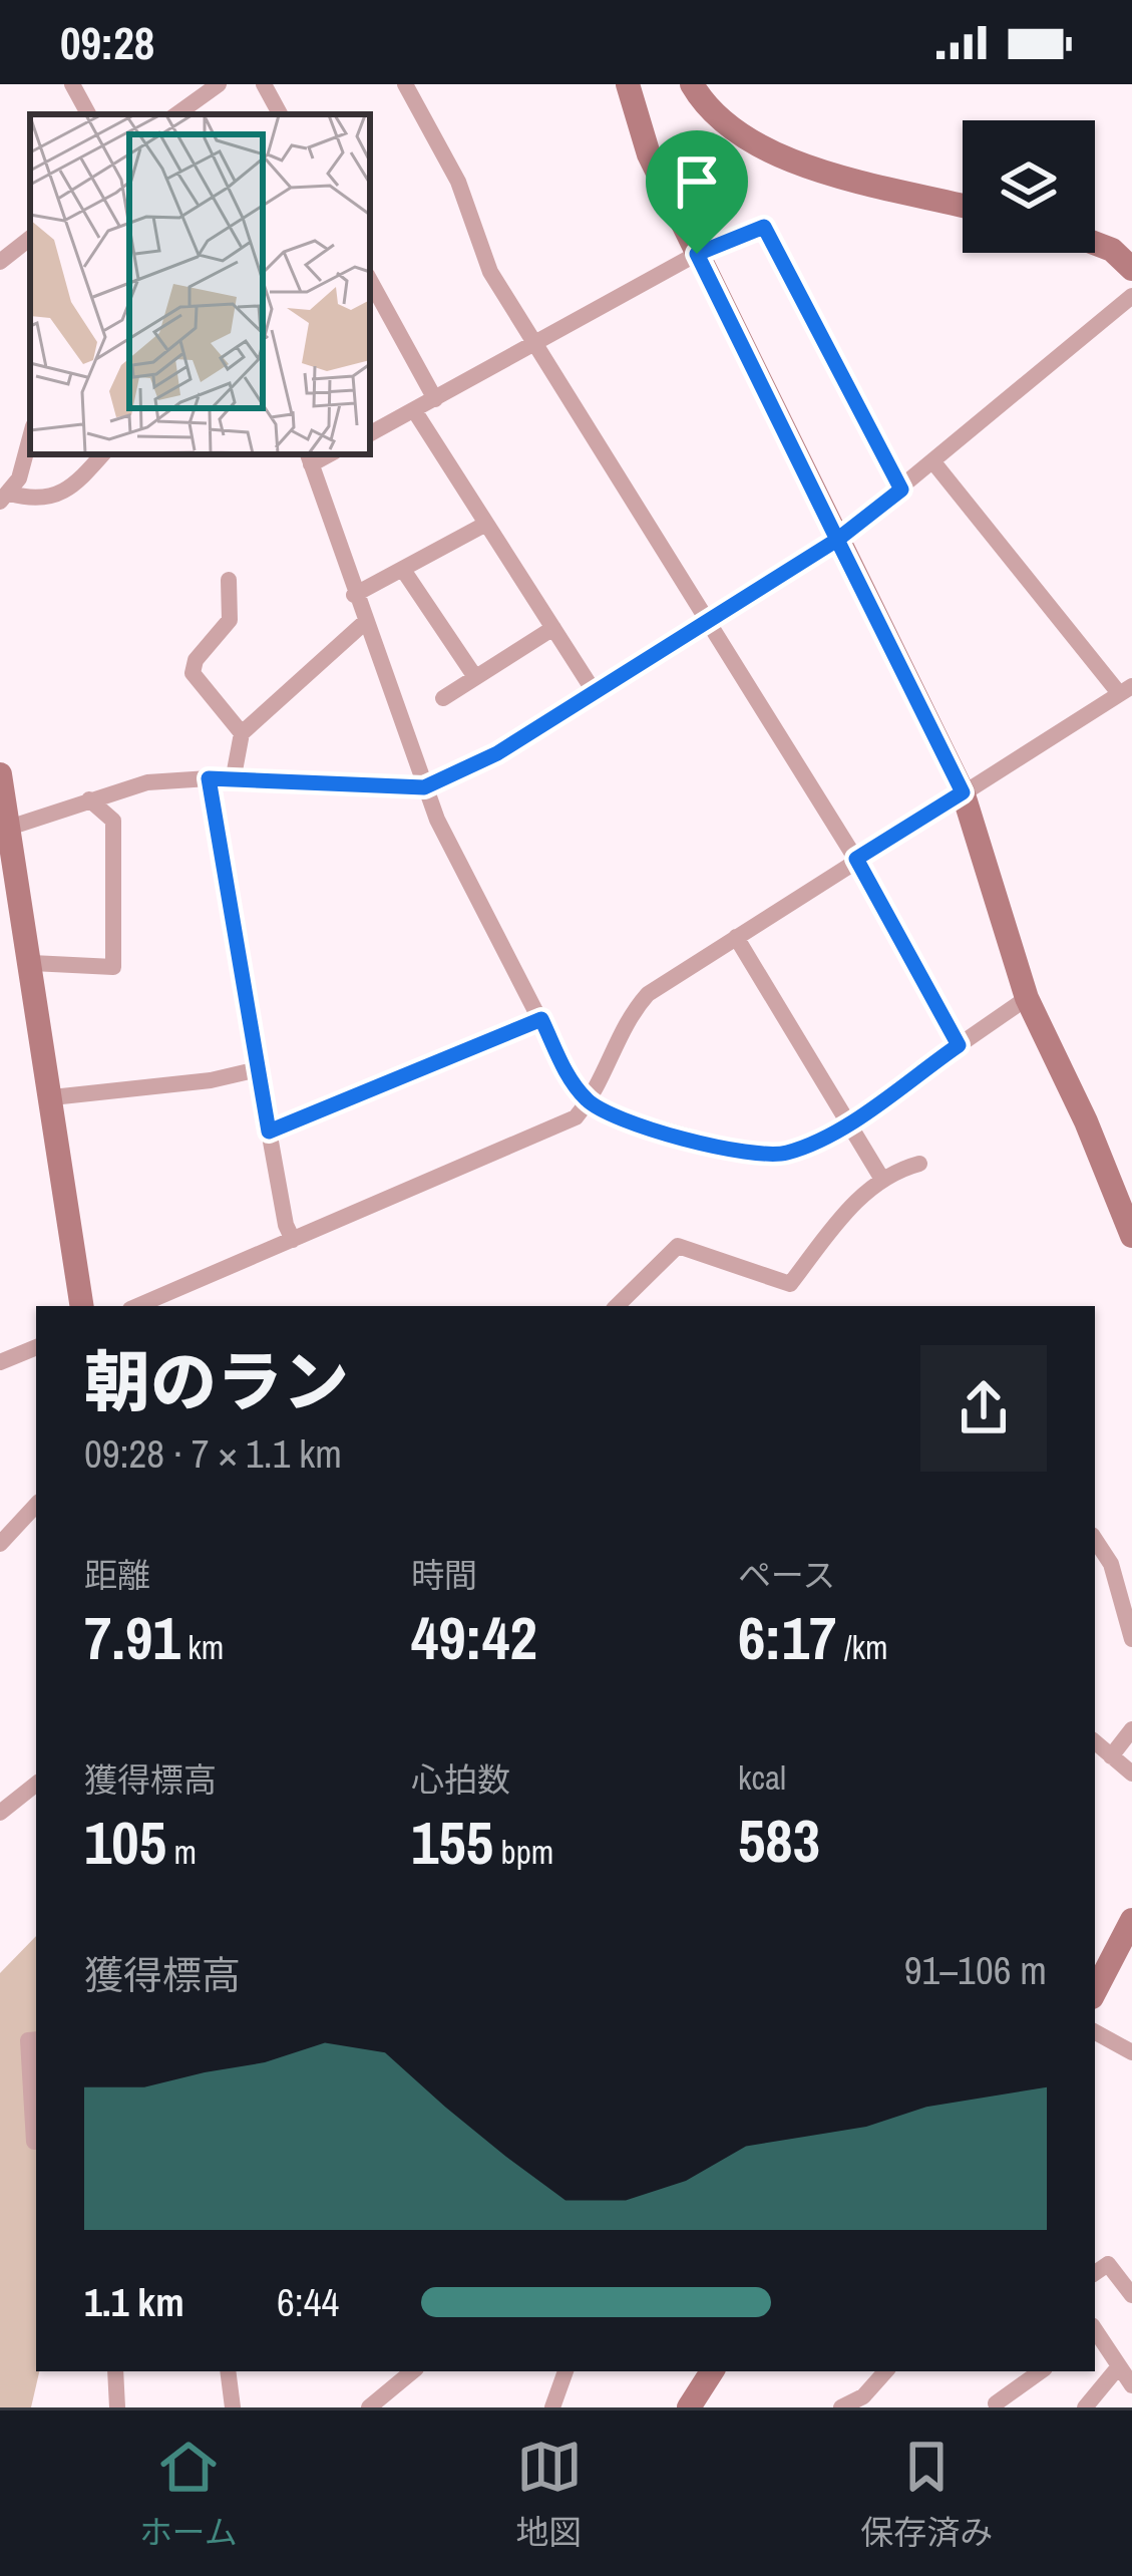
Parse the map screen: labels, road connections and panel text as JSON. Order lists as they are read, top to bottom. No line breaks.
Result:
{"page":{"status":"09:28","heading":["朝のラン","09:28 · 7 × 1.1 km"],"stats":[["距離","7.91 km"],["時間","49:42"],["ペース","6:17 /km"],["獲得標高","105 m"],["心拍数","155 bpm"],["kcal","583"]],"chart":["獲得標高","91–106 m"],"list":[{"name":"1.1 km","note":"6:44"}],"tabs":["ホーム","地図","保存済み"]}}
